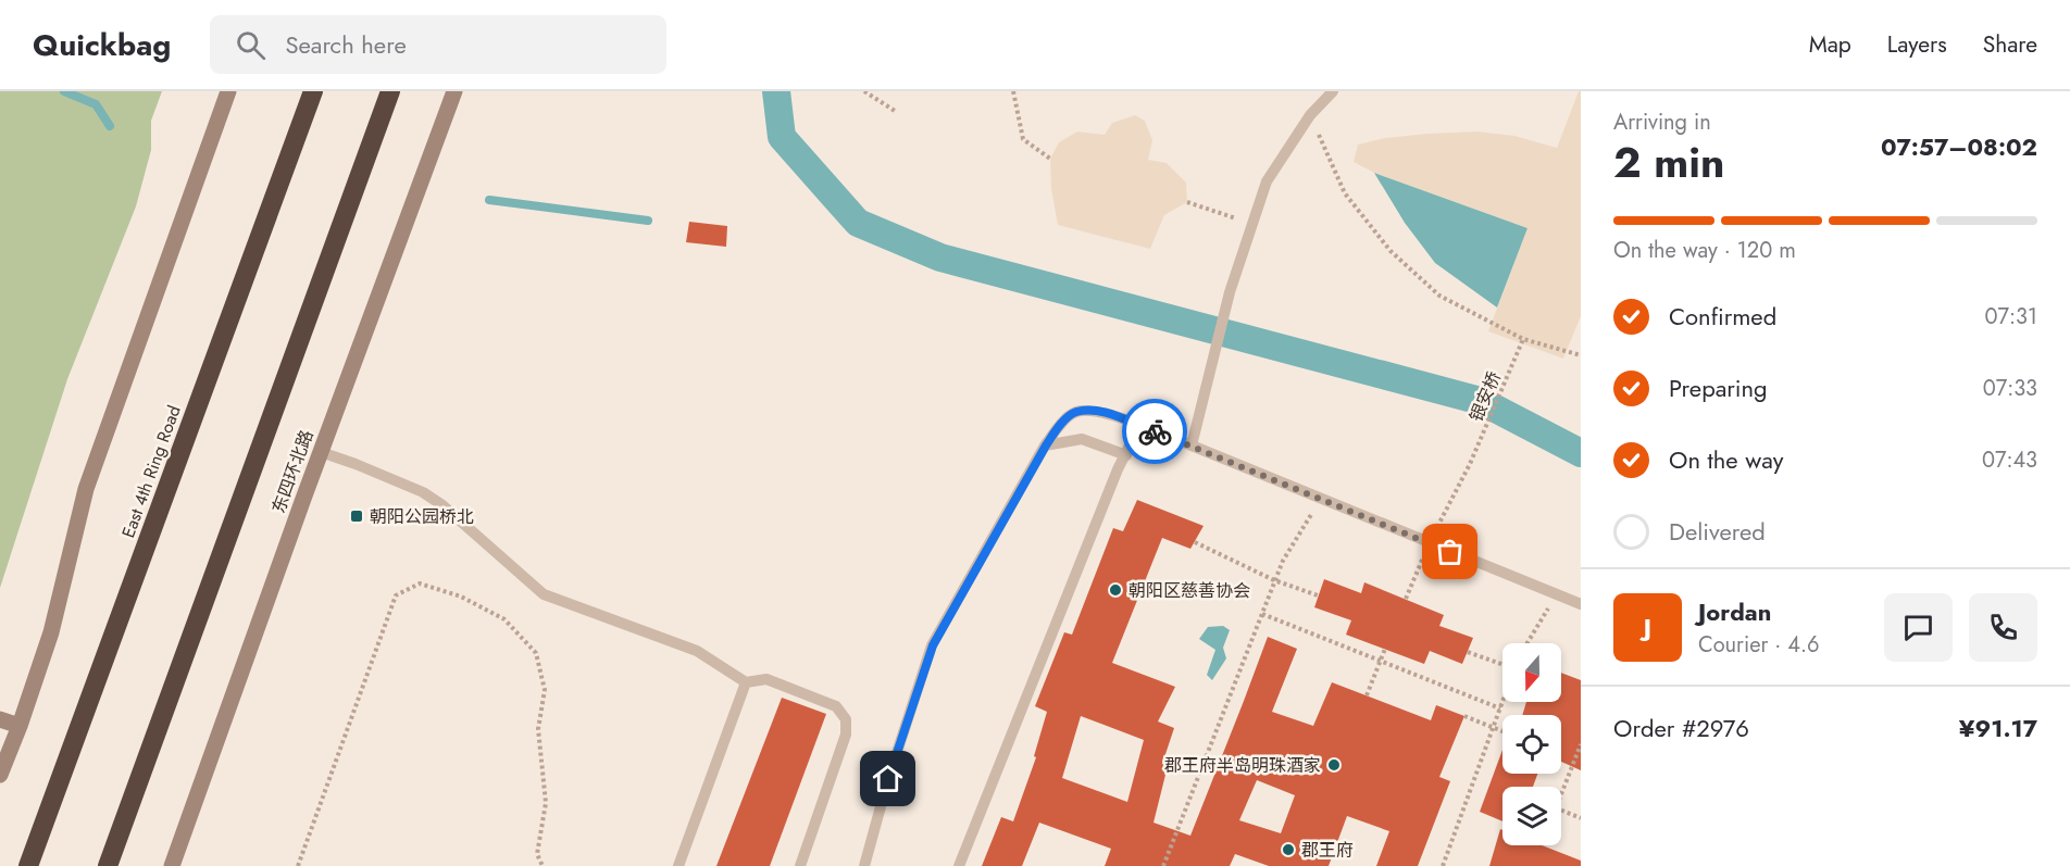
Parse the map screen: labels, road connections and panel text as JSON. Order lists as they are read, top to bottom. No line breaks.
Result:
{"streets":{"highway":["East 4th Ring Road"],"street":["东四环北路"],"path":["银安桥"]},"places":{"transit":["朝阳公园桥北"],"other":["朝阳区慈善协会","郡王府半岛明珠酒家","郡王府"]},"north":"bottom","page":{"header":"Quickbag","search":"Search here","nav":["Map","Layers","Share"],"heading":["2 min","Arriving in","07:57–08:02"],"panel":["Jordan","Courier · 4.6","Order #2976","¥91.17"],"bar":"On the way · 120 m","list":[["Confirmed","07:31"],["Preparing","07:33"],["On the way","07:43"],"Delivered"],"round":"J"}}
